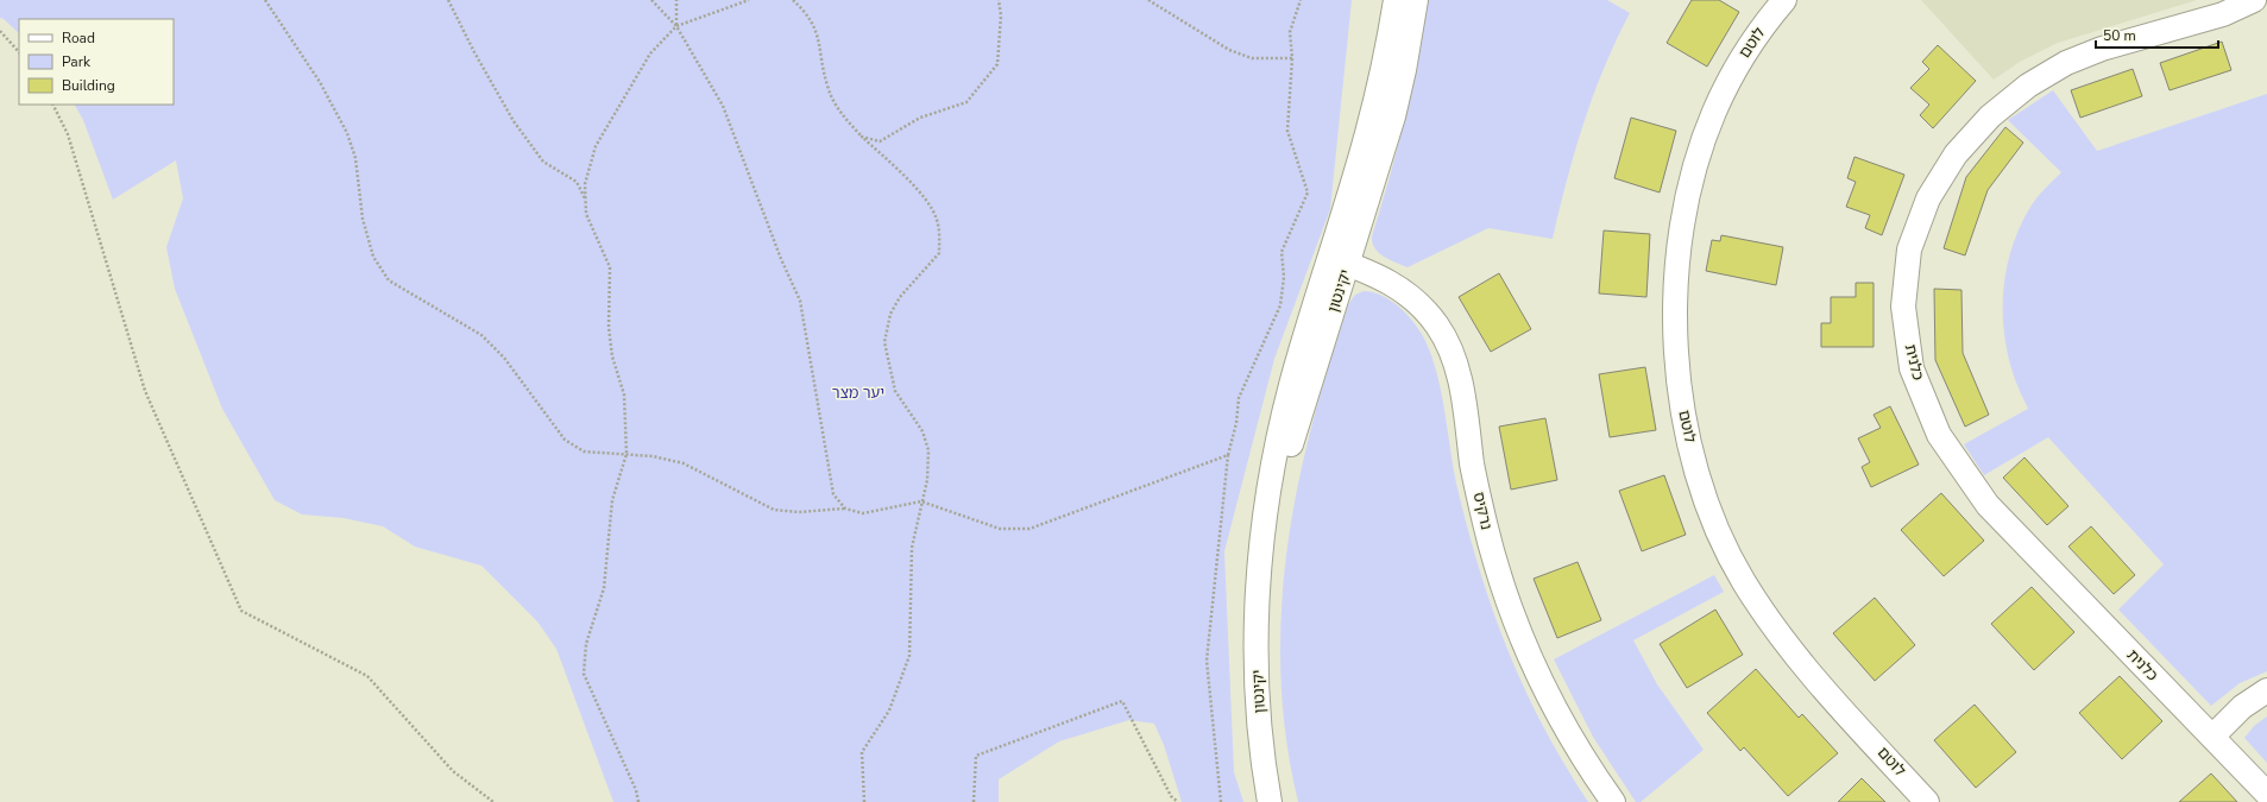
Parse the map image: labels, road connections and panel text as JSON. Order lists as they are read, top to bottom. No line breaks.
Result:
{"streets":{"street":["לוטם","יקינטון","כלנית","נרקיס"]},"crossings":[["יקינטון","נרקיס"]],"parks":["יער מצר"],"legend":["Road","Park","Building"],"scale_bar":"50 m"}
